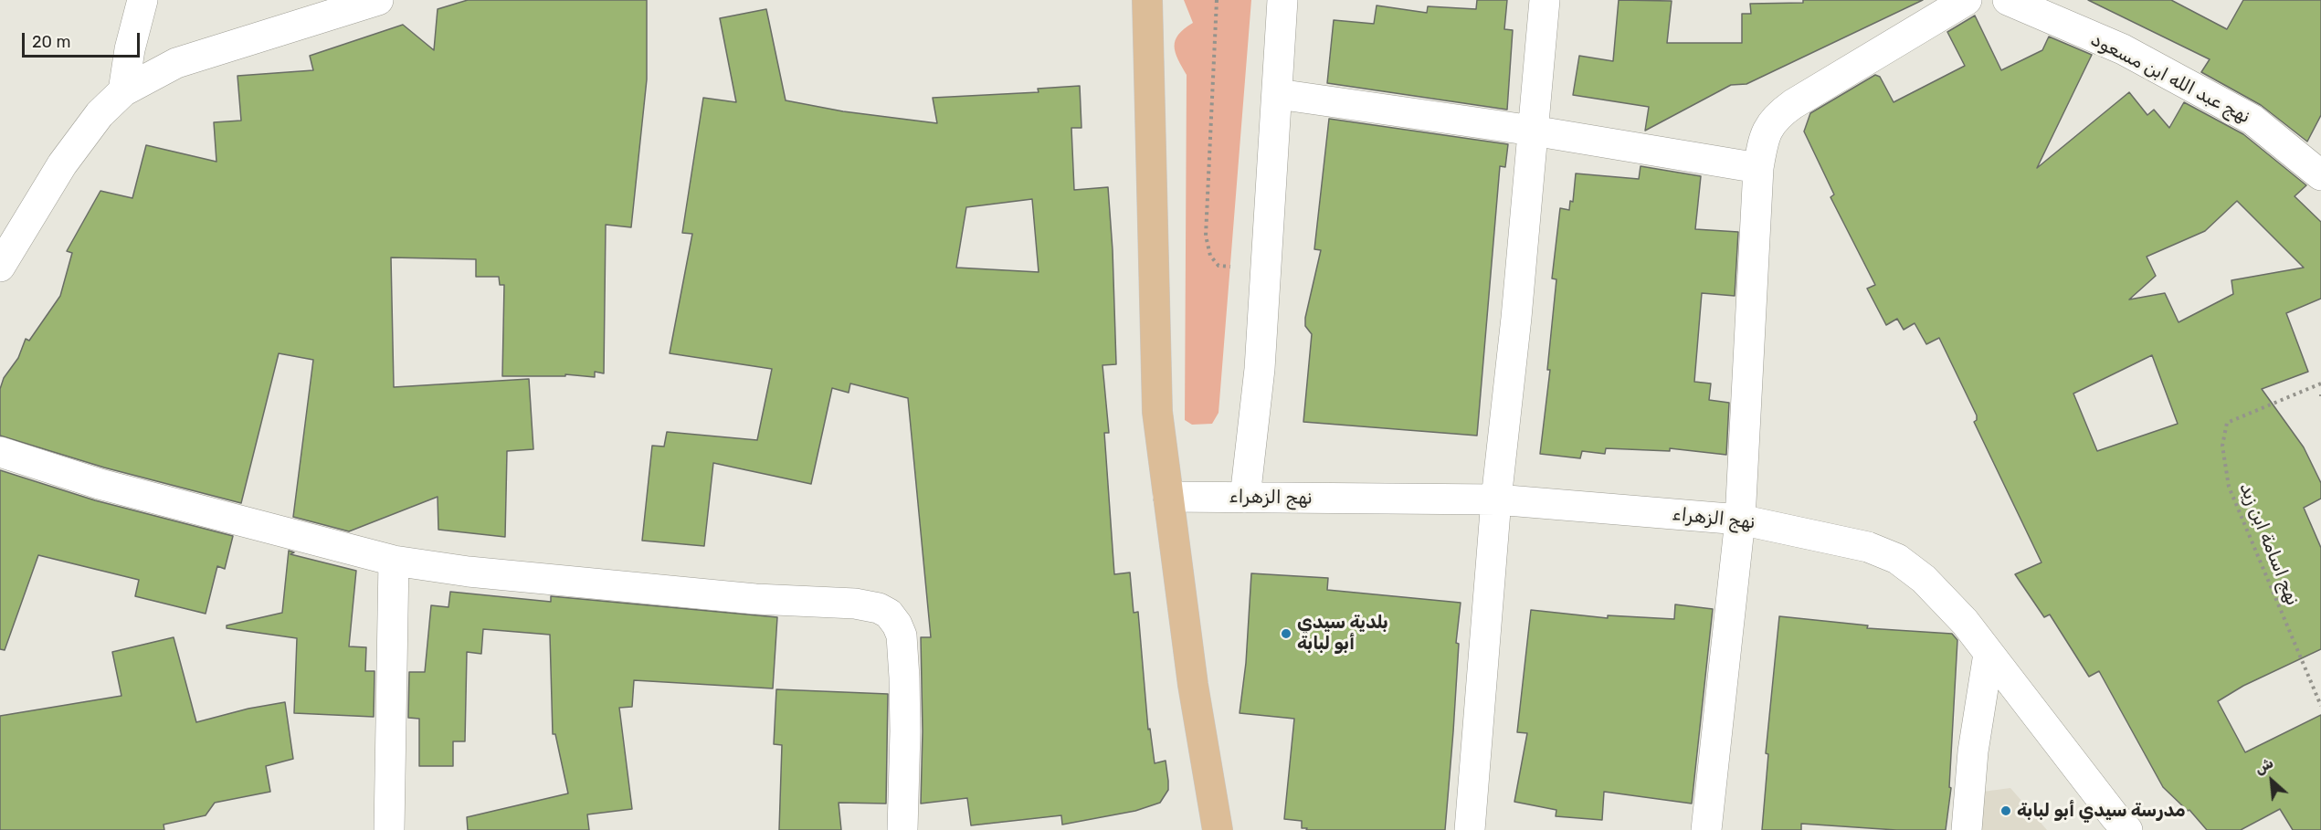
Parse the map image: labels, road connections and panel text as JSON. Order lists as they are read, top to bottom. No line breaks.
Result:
{"streets":{"street":["نهج عبد الله ابن مسعود","نهج الزهراء"],"path":["نهج اسامة ابن زيد"]},"places":["بلدية سيدي أبو لبابة","مدرسة سيدي أبو لبابة"],"scale_bar":"20 m","north":"top left"}
